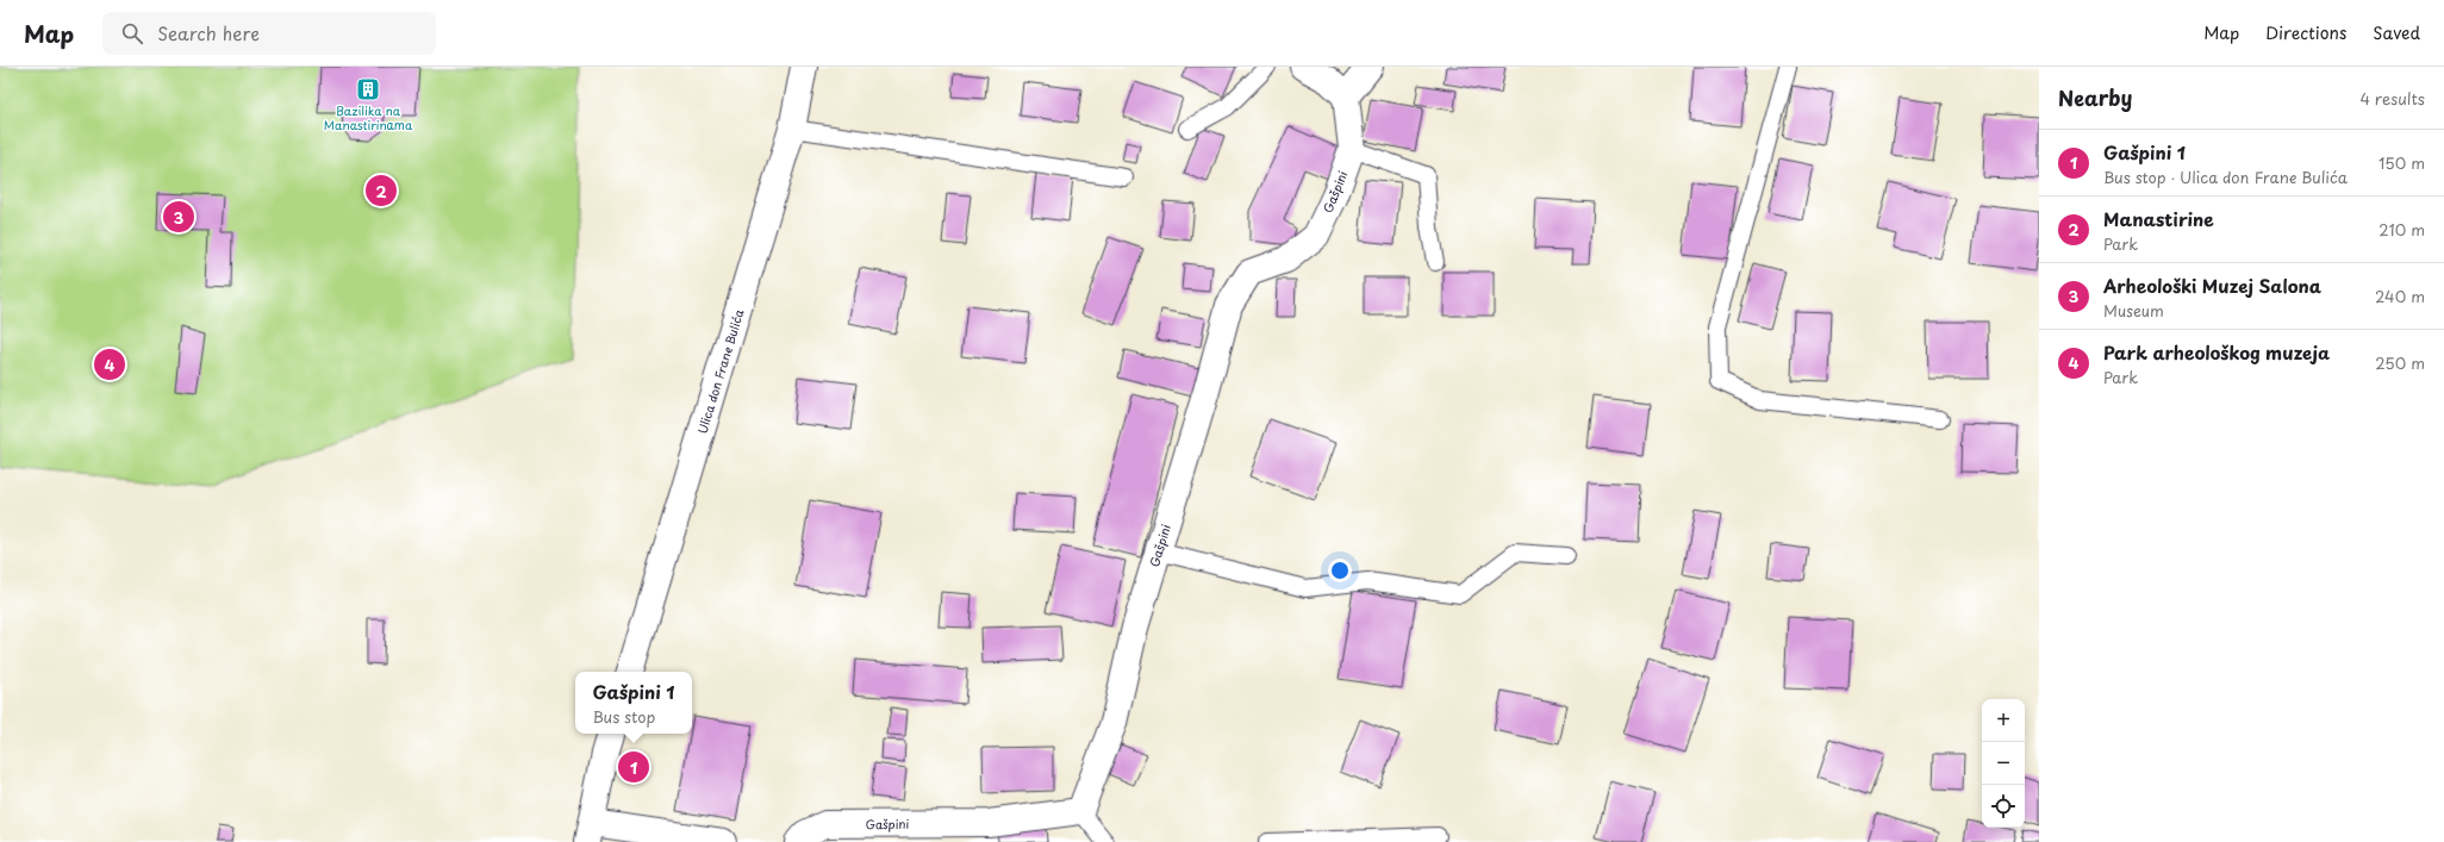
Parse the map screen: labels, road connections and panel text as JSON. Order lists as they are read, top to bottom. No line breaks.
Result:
{"streets":{"street":["Gašpini","Ulica don Frane Bulića"]},"places":{"building":["Bazilika na Manastirinama"]},"page":{"header":"Map","search":"Search here","nav":["Map","Directions","Saved"],"heading":["Nearby","4 results"],"list":[{"mark":"1","name":"Gašpini 1","note":"Bus stop · Ulica don Frane Bulića","value":"150 m"},{"mark":"2","name":"Manastirine","note":"Park","value":"210 m"},{"mark":"3","name":"Arheološki Muzej Salona","note":"Museum","value":"240 m"},{"mark":"4","name":"Park arheološkog muzeja","note":"Park","value":"250 m"}],"pins":["2","3","4","1"],"popup":["Gašpini 1","Bus stop"],"map_buttons":["+","−"]}}
